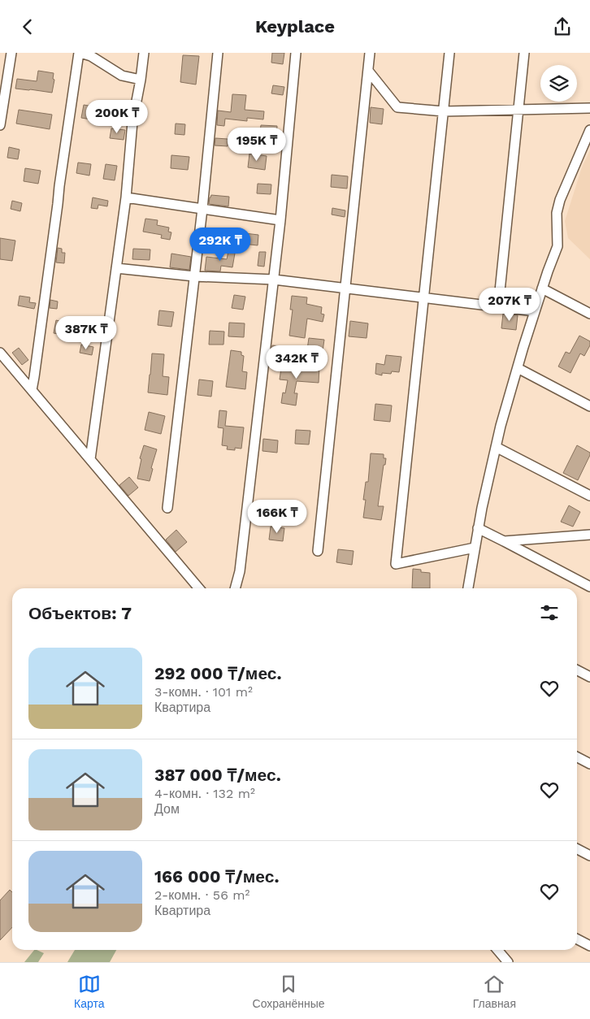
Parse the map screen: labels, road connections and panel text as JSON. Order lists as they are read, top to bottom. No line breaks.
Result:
{"page":{"header":"Keyplace","price":["200K ₸","195K ₸","292K ₸","207K ₸","387K ₸","342K ₸","166K ₸"],"heading":"Объектов: 7","list":[{"name":"292 000 ₸/мес.","note":"3-комн. · 101 m² · Квартира"},{"name":"387 000 ₸/мес.","note":"4-комн. · 132 m² · Дом"},{"name":"166 000 ₸/мес.","note":"2-комн. · 56 m² · Квартира"}],"tabs":["Карта","Сохранённые","Главная"]}}
